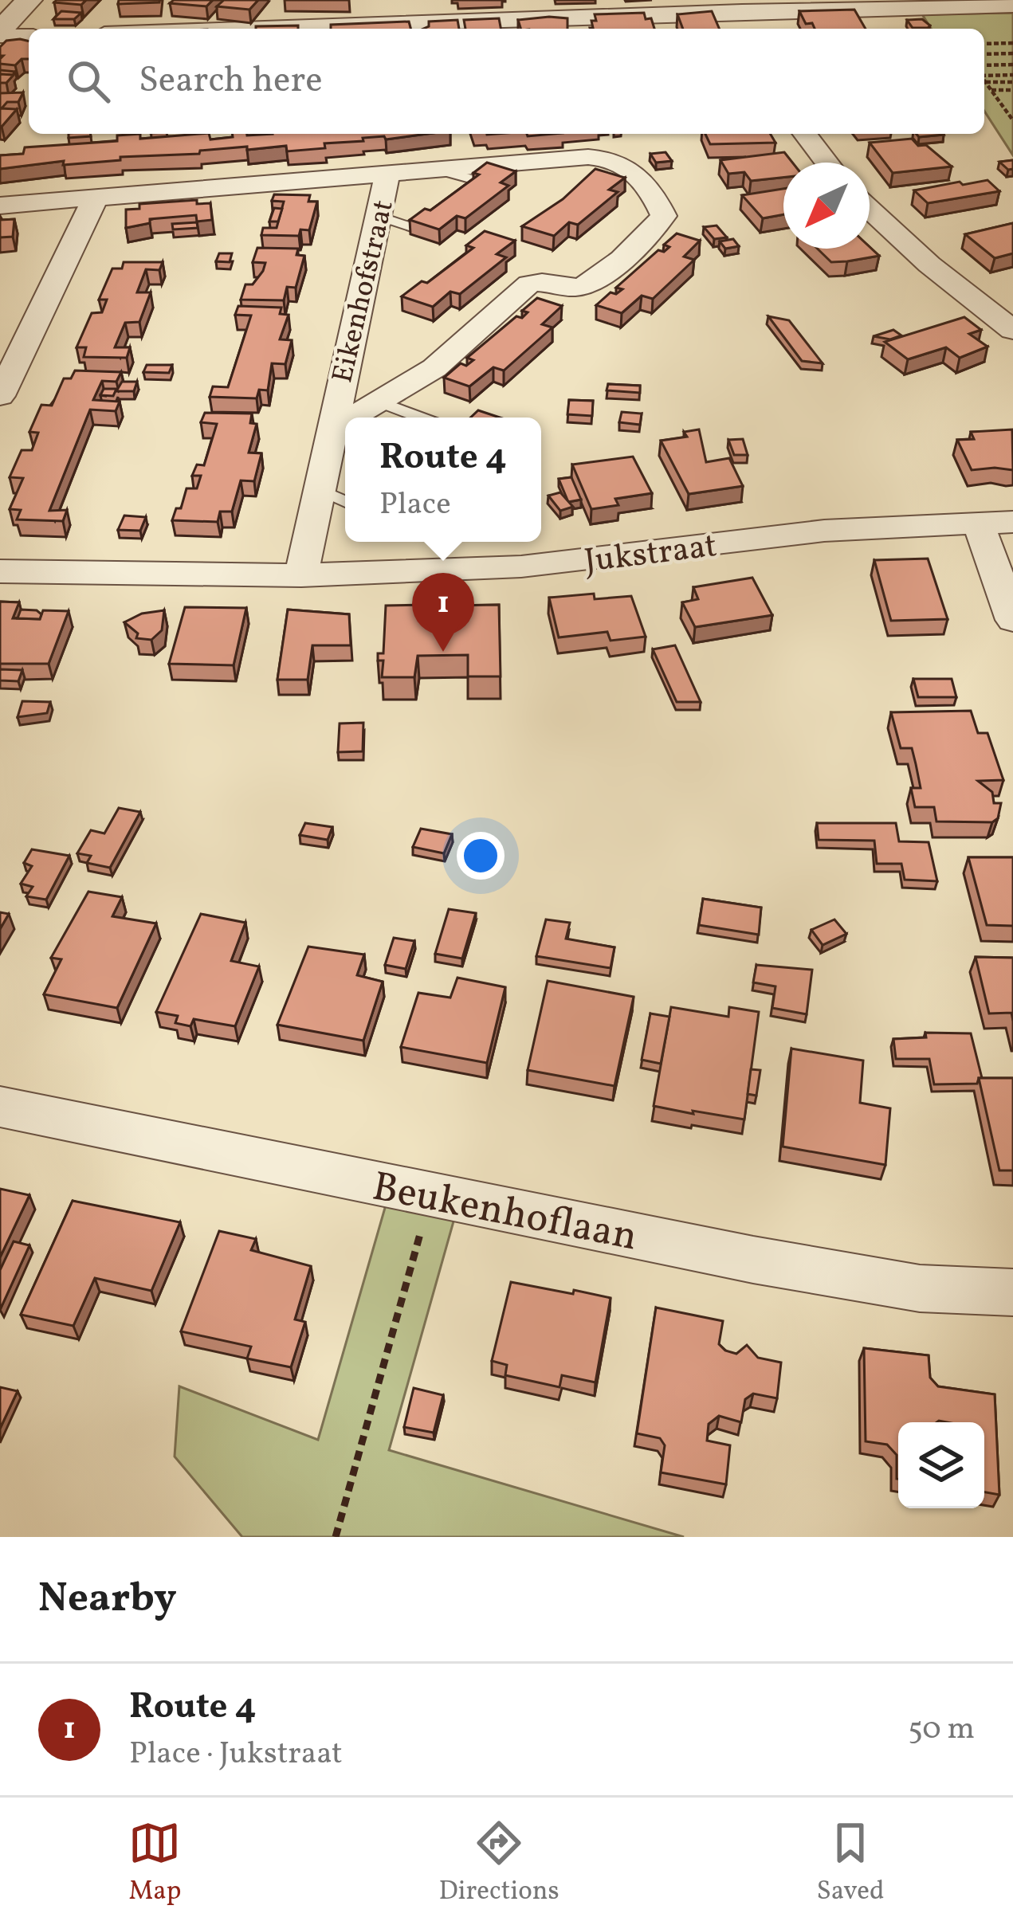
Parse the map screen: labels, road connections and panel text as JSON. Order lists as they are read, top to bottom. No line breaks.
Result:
{"streets":{"street":["Eikenhofstraat","Jukstraat","Beukenhoflaan"]},"crossings":[["Eikenhofstraat","Jukstraat"]],"north":"bottom left","page":{"search":"Search here","popup":["Route 4","Place"],"pins":"1","heading":"Nearby","list":[{"mark":"1","name":"Route 4","note":"Place · Jukstraat","value":"50 m"}],"nav":["Map","Directions","Saved"]}}
